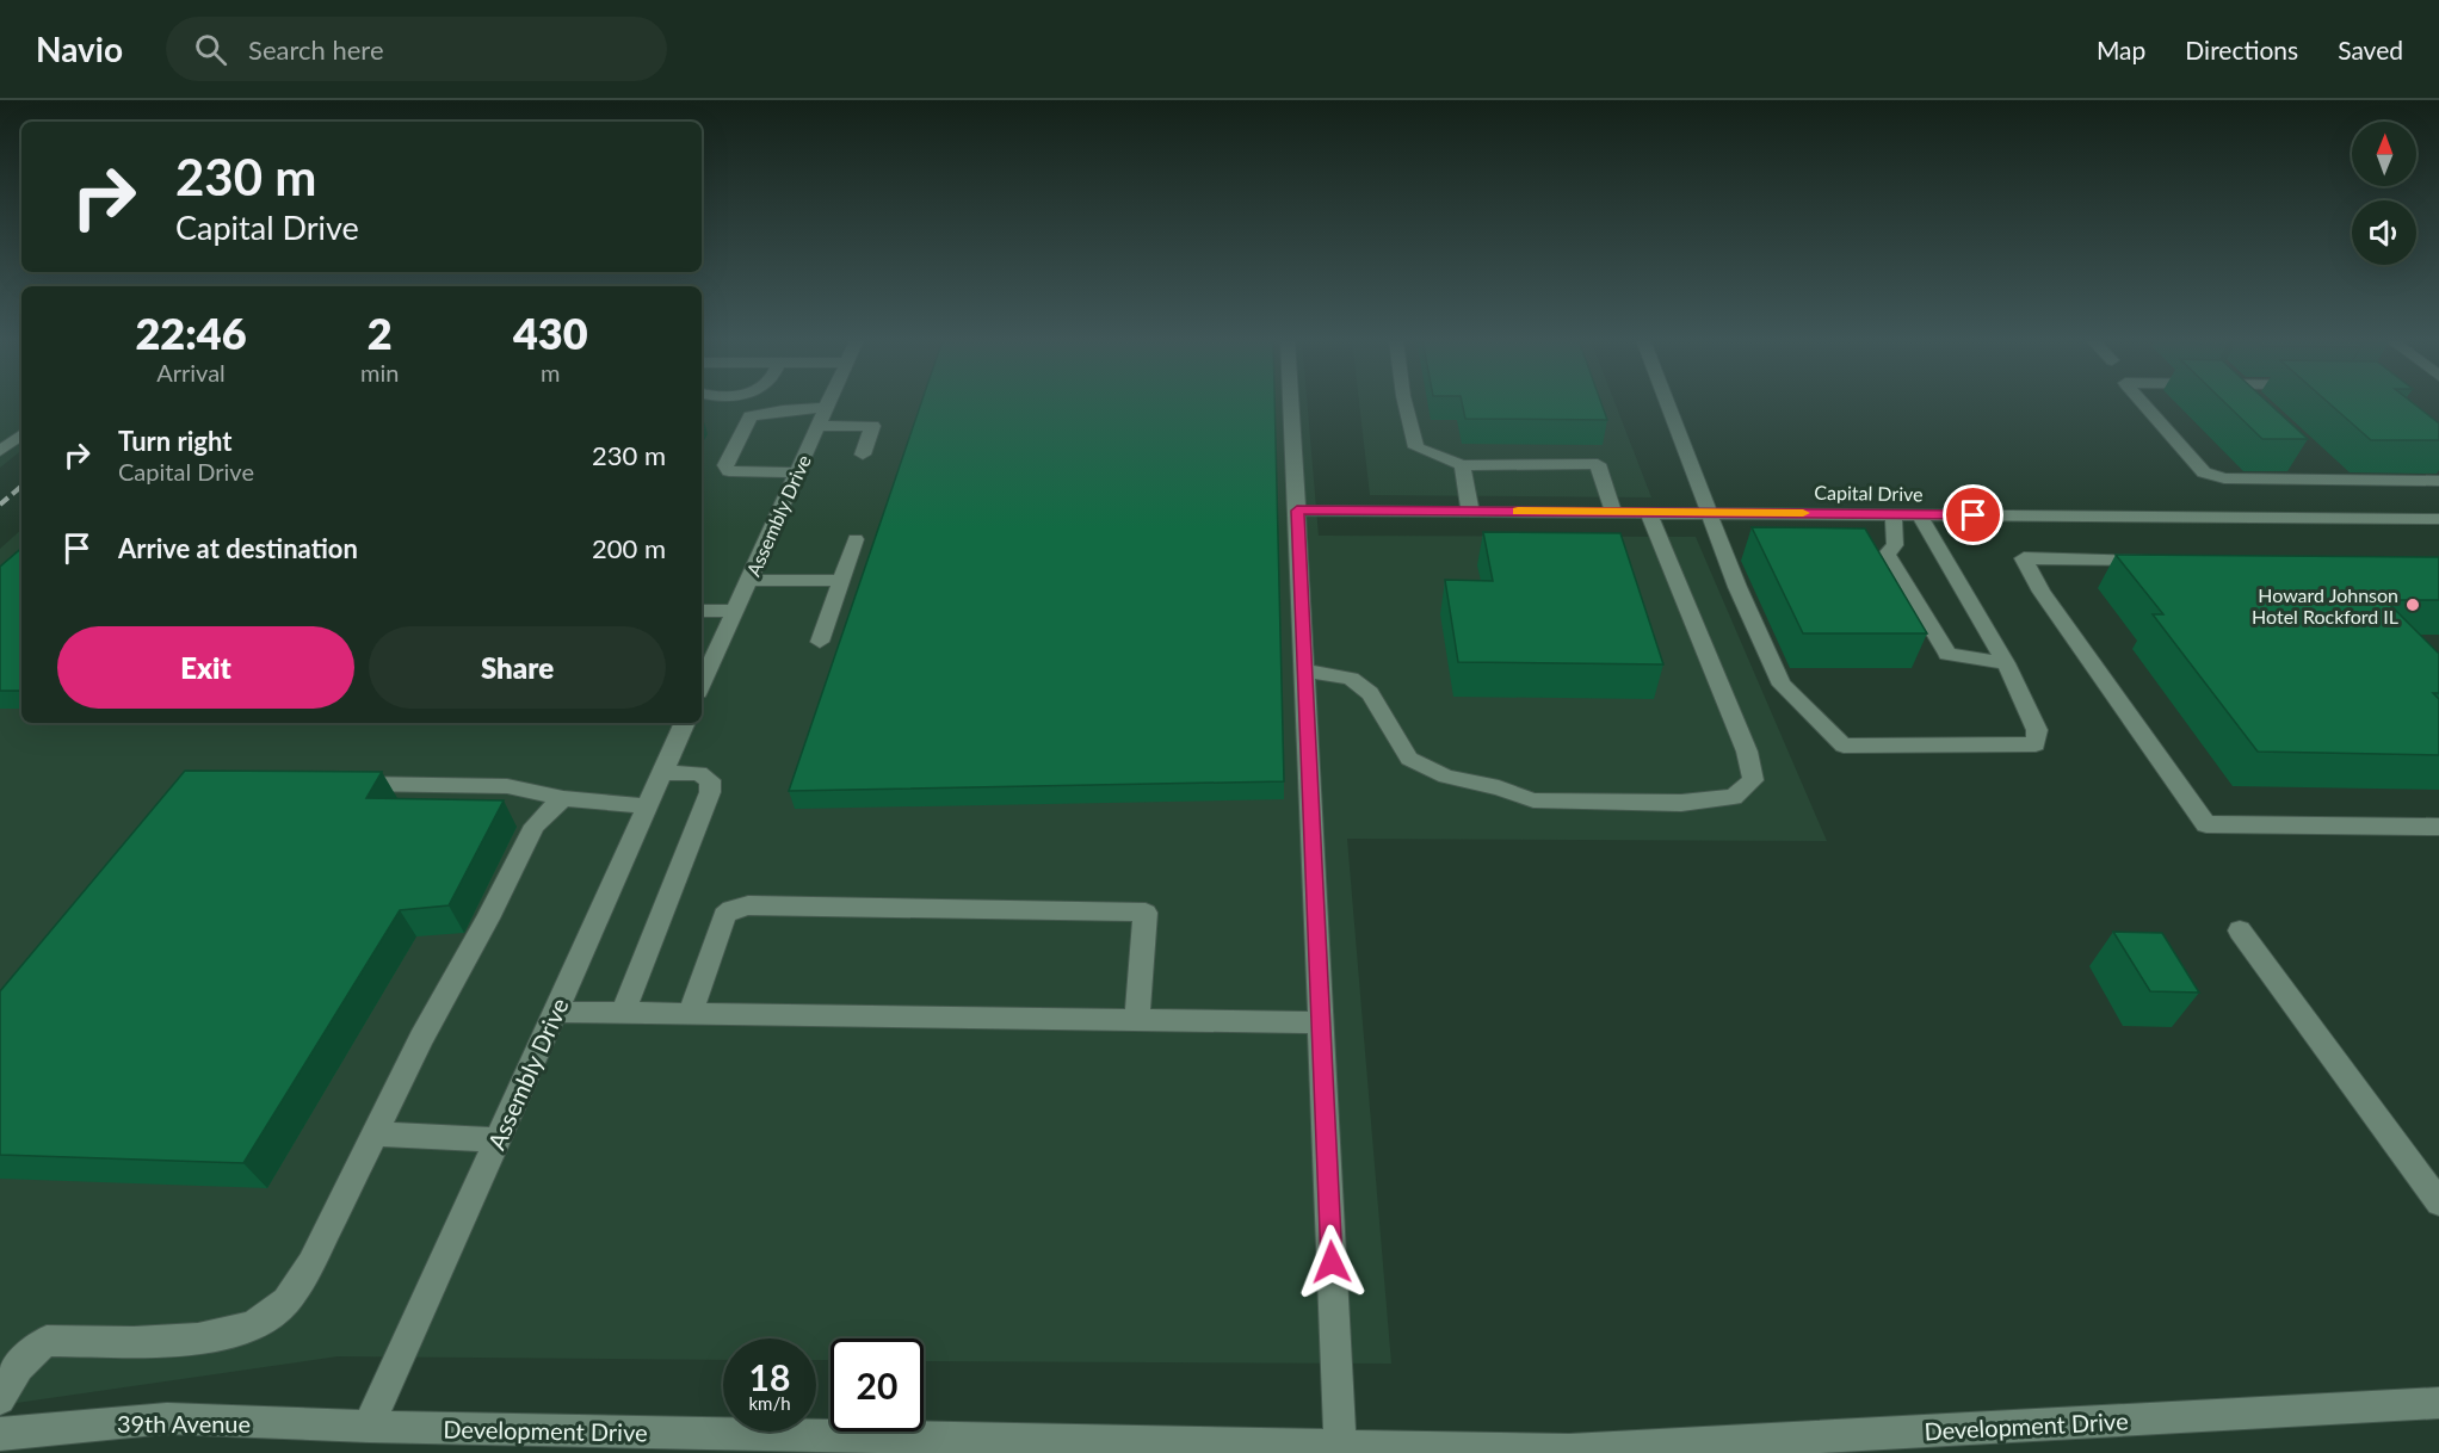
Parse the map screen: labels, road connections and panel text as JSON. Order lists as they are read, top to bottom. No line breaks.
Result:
{"streets":{"street":["Capital Drive","Assembly Drive","39th Avenue","Development Drive"]},"crossings":[["Assembly Drive","39th Avenue"],["Assembly Drive","Development Drive"],["39th Avenue","Development Drive"]],"places":["Howard Johnson Hotel Rockford IL"],"north":"top","page":{"header":"Navio","search":"Search here","nav":["Map","Directions","Saved"],"turn":["230 m","Capital Drive"],"eta":["22:46","Arrival","2","min","430","m"],"list":[{"name":"Turn right","note":"Capital Drive","value":"230 m"},{"name":"Arrive at destination","value":"200 m"}],"buttons":["Exit","Share"],"speed":"18 km/h","limit":"20"}}
